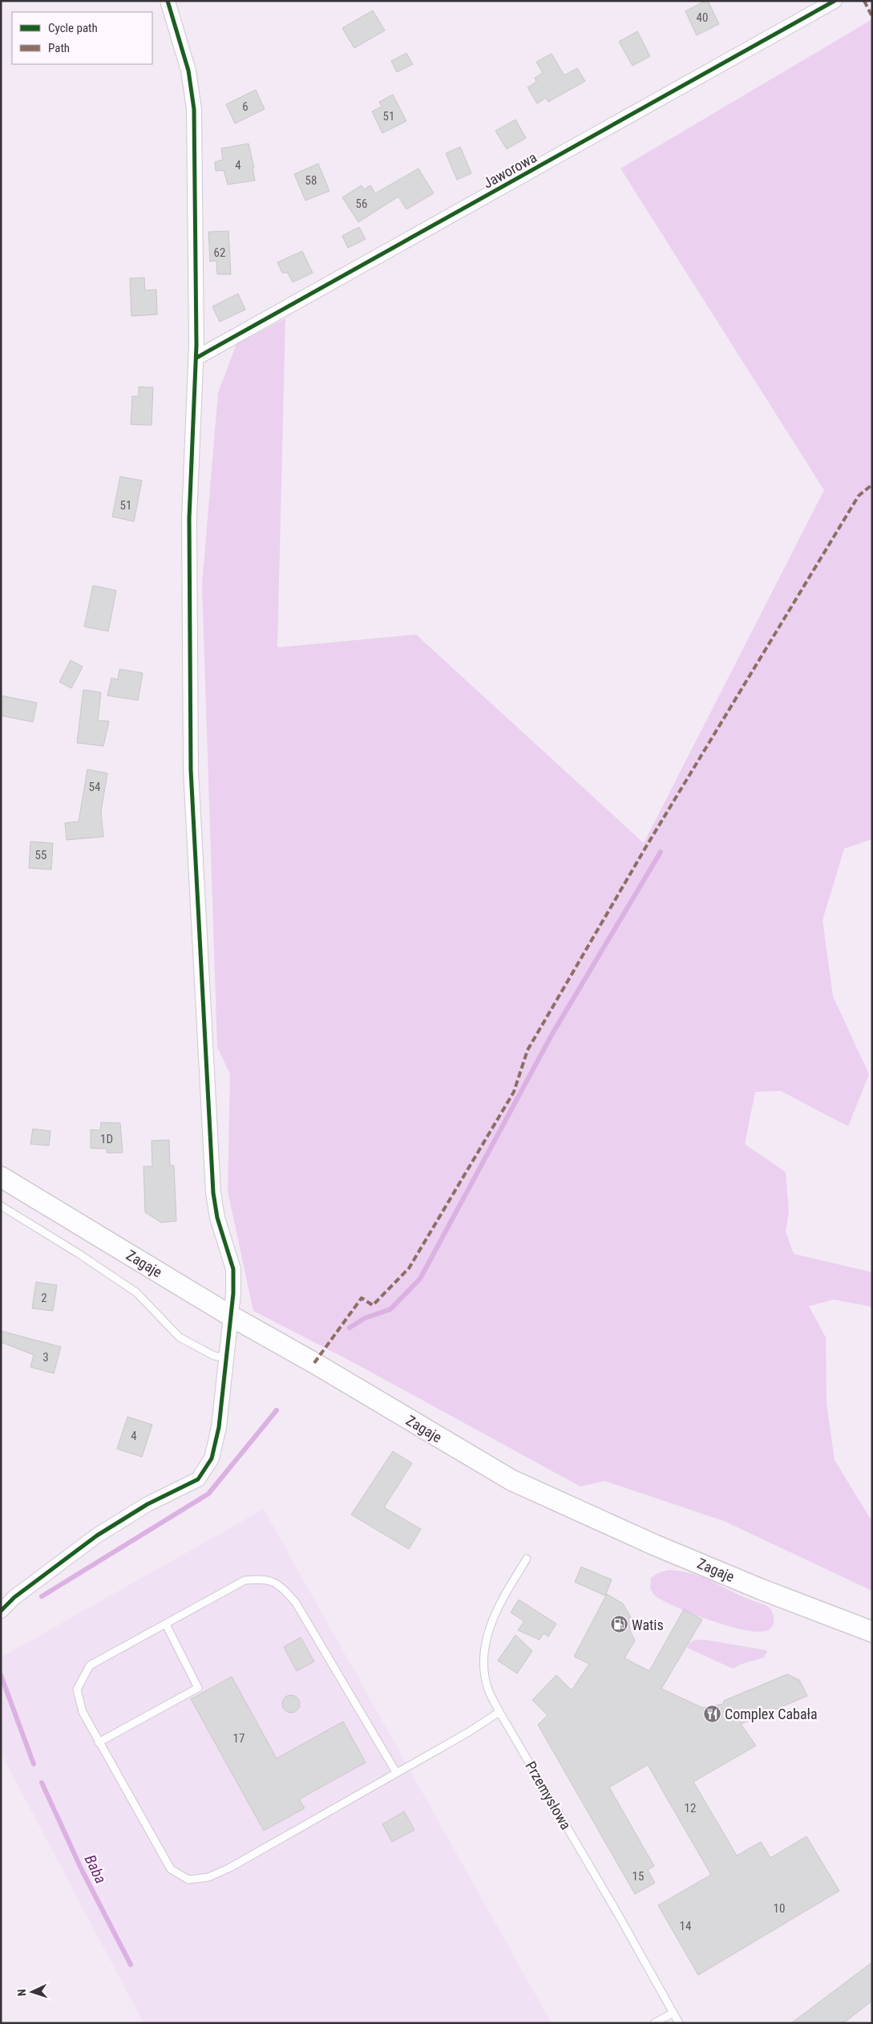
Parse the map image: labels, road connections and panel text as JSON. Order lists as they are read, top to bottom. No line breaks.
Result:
{"streets":{"main road":["Zagaje"],"street":["Jaworowa"],"lane":["Przemysłowa"]},"water":["Baba"],"places":{"fuel station":["Watis"],"restaurant":["Complex Cabała"]},"house_numbers":["40","6","51","4","58","56","62","51","54","55","1D","2","3","4","17","12","15","10","14"],"legend":["Cycle path","Path"],"north":"left"}
